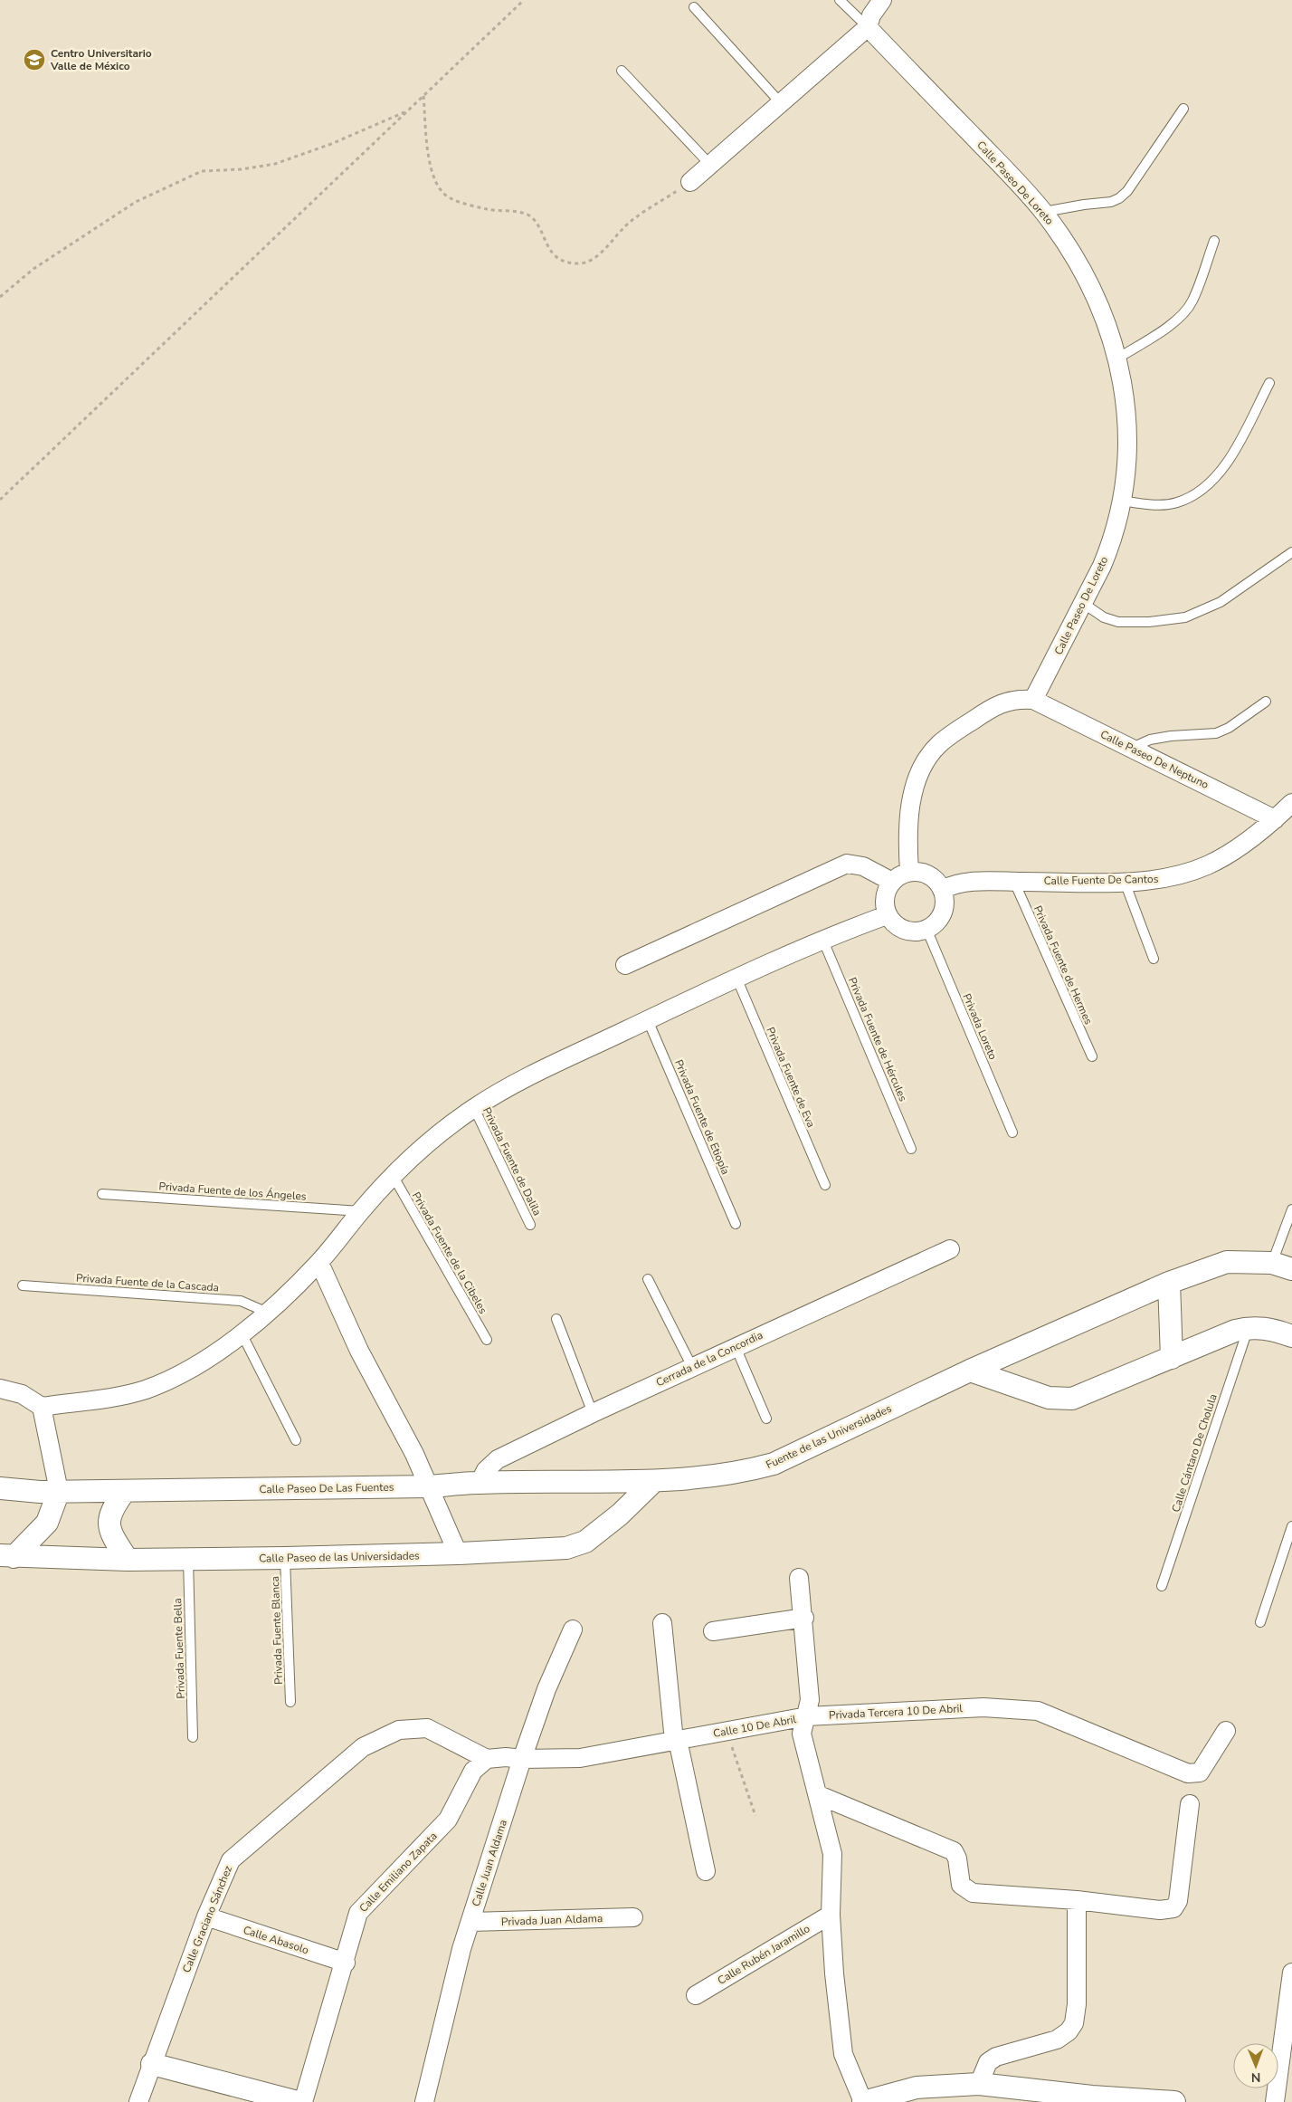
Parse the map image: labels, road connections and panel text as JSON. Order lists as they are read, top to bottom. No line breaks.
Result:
{"streets":{"street":["Calle Paseo De Loreto","Calle Paseo De Neptuno","Calle Fuente De Cantos","Cerrada de la Concordia","Fuente de las Universidades","Calle Paseo De Las Fuentes","Calle Paseo de las Universidades","Privada Tercera 10 De Abril","Calle 10 De Abril","Calle Juan Aldama","Calle Emiliano Zapata","Calle Graciano Sánchez","Privada Juan Aldama","Calle Abasolo","Calle Rubén Jaramillo"],"lane":["Privada Fuente de Hermes","Privada Loreto","Privada Fuente de Hércules","Privada Fuente de Eva","Privada Fuente de Etiopía","Privada Fuente de Dalila","Privada Fuente de los Ángeles","Privada Fuente de la Cibeles","Privada Fuente de la Cascada","Calle Cántaro De Cholula","Privada Fuente Blanca","Privada Fuente Bella"]},"crossings":[["Calle Paseo De Loreto","Calle Paseo De Neptuno"],["Calle Paseo De Neptuno","Calle Fuente De Cantos"],["Calle Fuente De Cantos","Privada Fuente de Hermes"],["Calle Fuente De Cantos","Privada Loreto"],["Cerrada de la Concordia","Calle Paseo De Las Fuentes"],["Fuente de las Universidades","Calle Paseo De Las Fuentes"],["Fuente de las Universidades","Calle Paseo de las Universidades"],["Calle Paseo De Las Fuentes","Calle Paseo de las Universidades"],["Calle Paseo de las Universidades","Privada Fuente Blanca"],["Calle Paseo de las Universidades","Privada Fuente Bella"],["Privada Tercera 10 De Abril","Calle 10 De Abril"],["Calle 10 De Abril","Calle Juan Aldama"],["Calle 10 De Abril","Calle Emiliano Zapata"],["Calle 10 De Abril","Calle Graciano Sánchez"],["Calle 10 De Abril","Calle Rubén Jaramillo"],["Calle Juan Aldama","Privada Juan Aldama"],["Calle Emiliano Zapata","Calle Graciano Sánchez"],["Calle Emiliano Zapata","Calle Abasolo"],["Calle Graciano Sánchez","Calle Abasolo"]],"places":{"school or university":["Centro Universitario Valle de México"]},"north":"bottom"}
